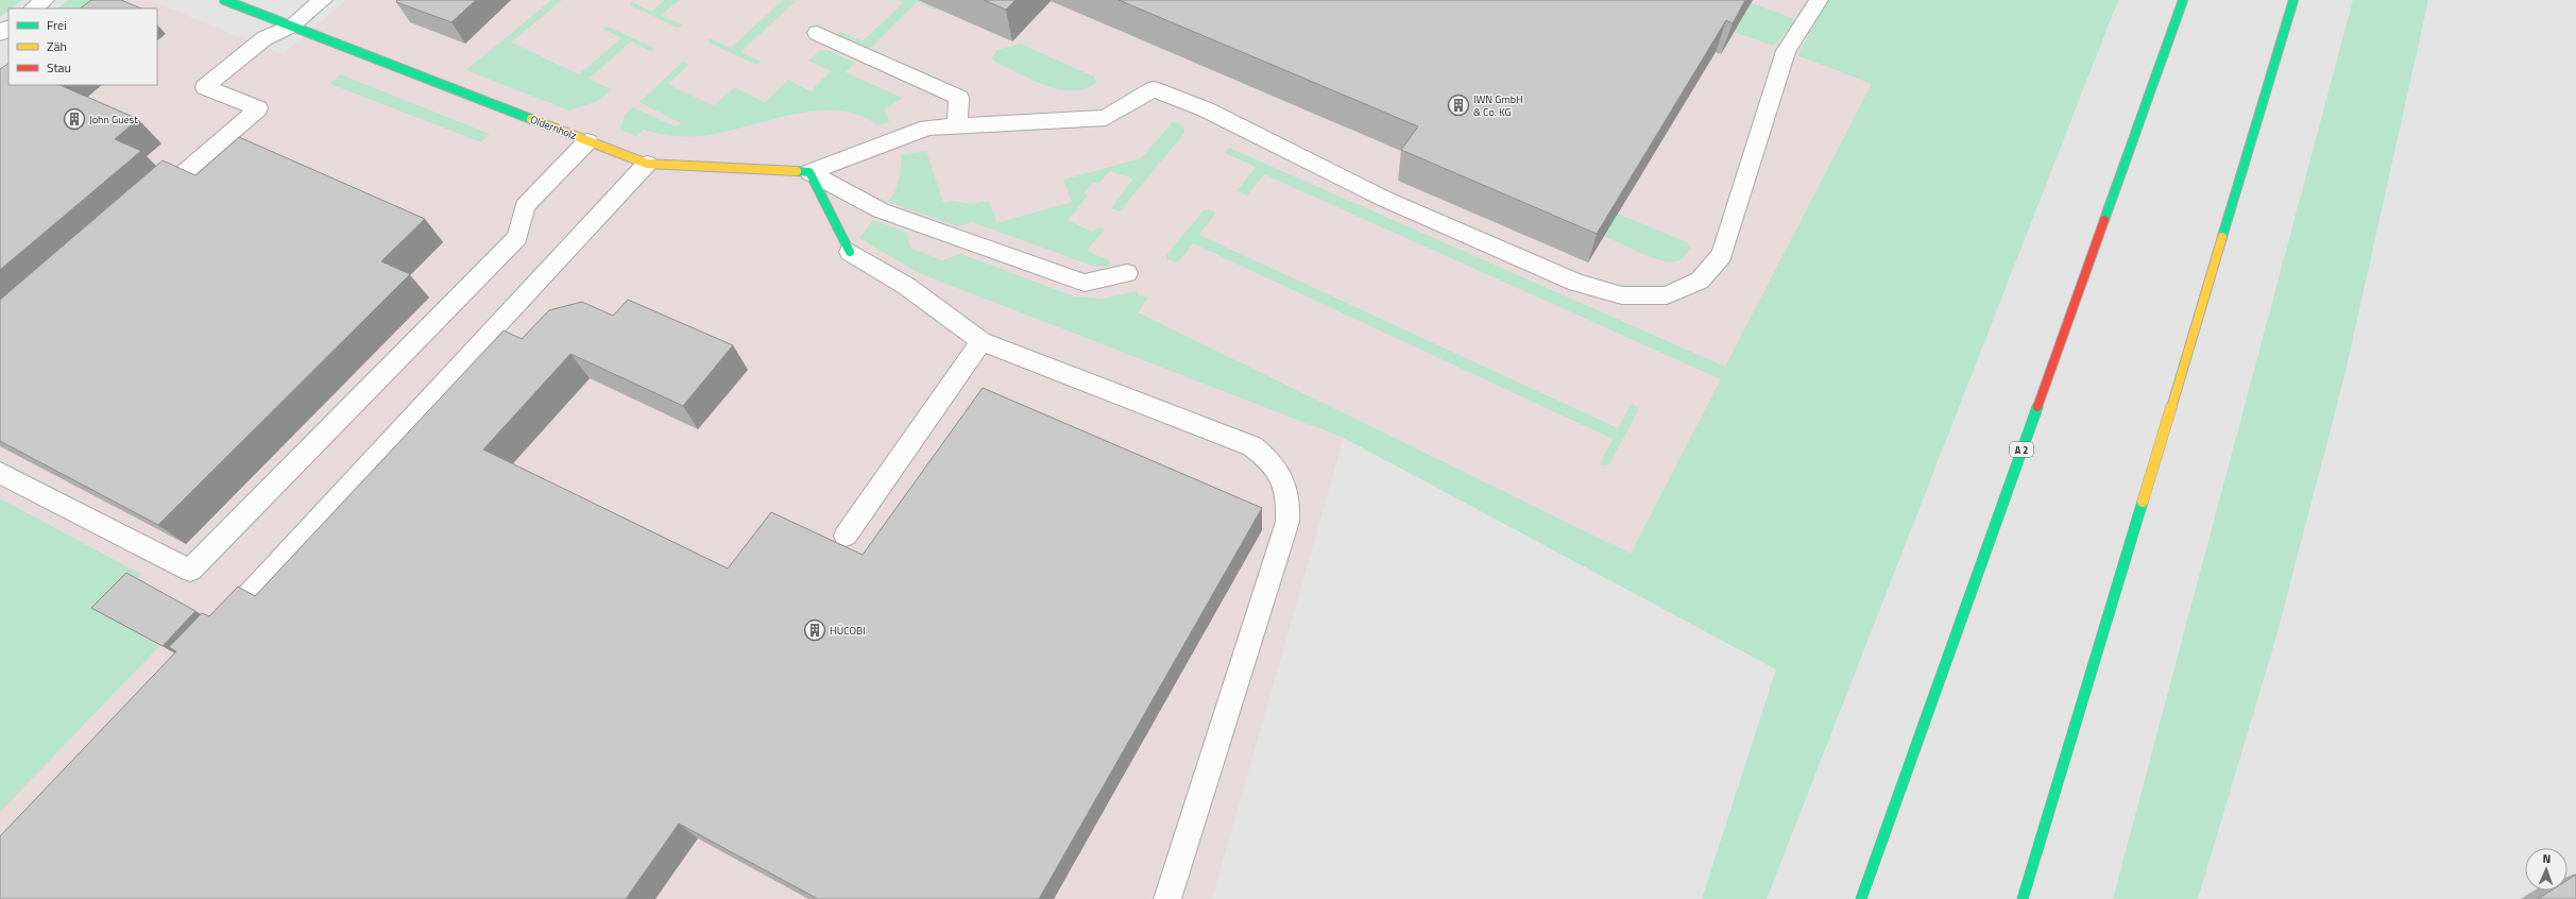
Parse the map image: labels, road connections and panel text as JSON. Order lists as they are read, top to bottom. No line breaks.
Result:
{"streets":{"main road":["Oldernholz","A 2"]},"places":{"building":["IWN GmbH & Co. KG","John Guest","HÜCOBI"]},"legend":["Frei","Zäh","Stau"],"north":"top"}
